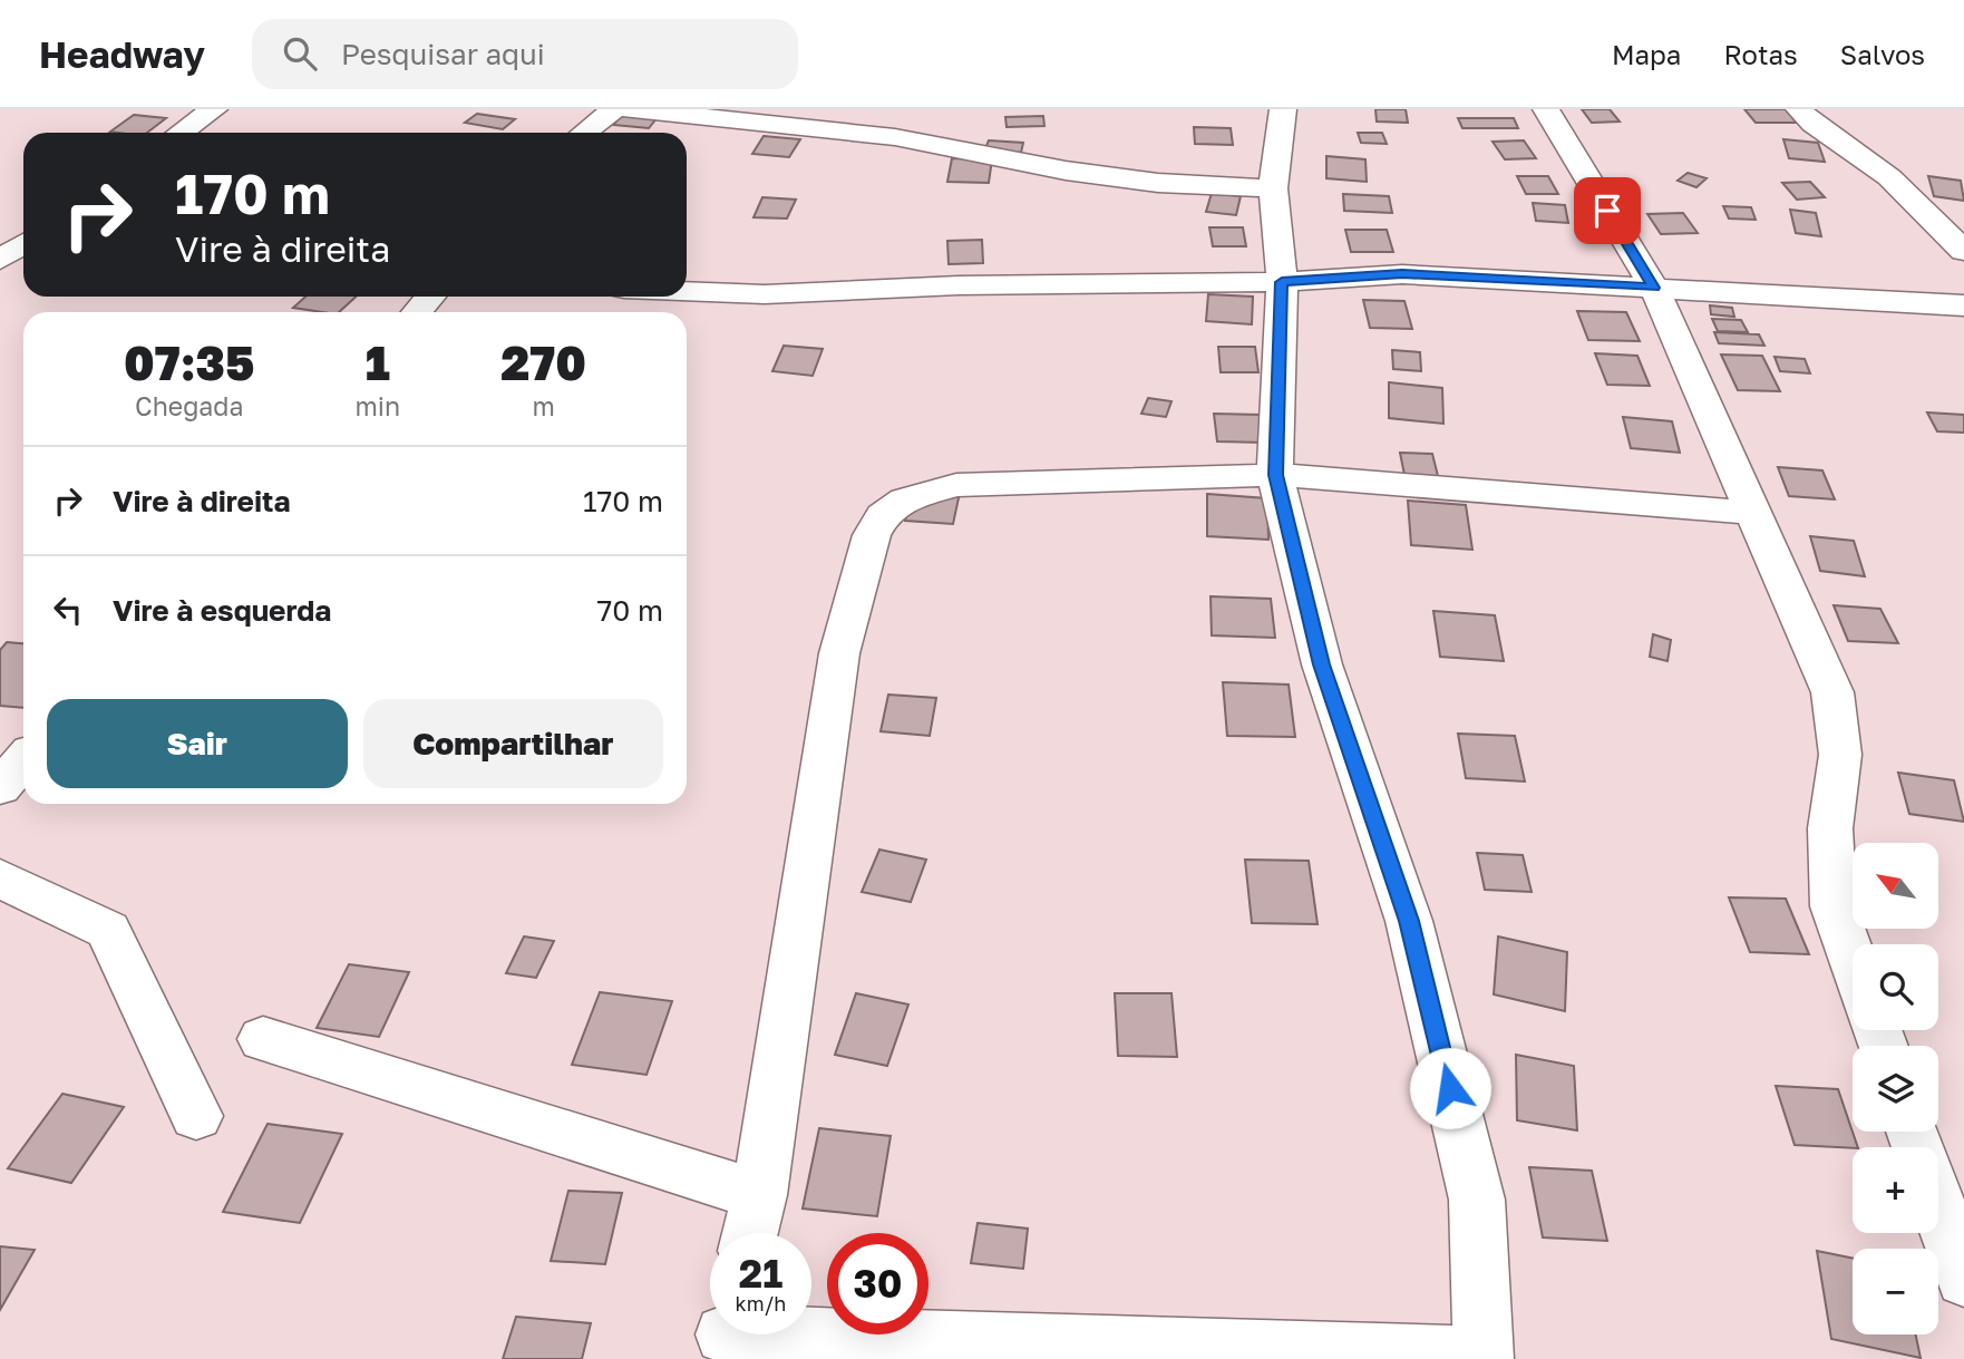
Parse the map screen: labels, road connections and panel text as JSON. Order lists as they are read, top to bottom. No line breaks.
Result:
{"north":"top left","page":{"header":"Headway","search":"Pesquisar aqui","nav":["Mapa","Rotas","Salvos"],"turn":["170 m","Vire à direita"],"eta":["07:35","Chegada","1","min","270","m"],"list":[{"name":"Vire à direita","value":"170 m"},{"name":"Vire à esquerda","value":"70 m"}],"buttons":["Sair","Compartilhar"],"map_buttons":["+","−"],"speed":"21 km/h","limit":"30"}}
